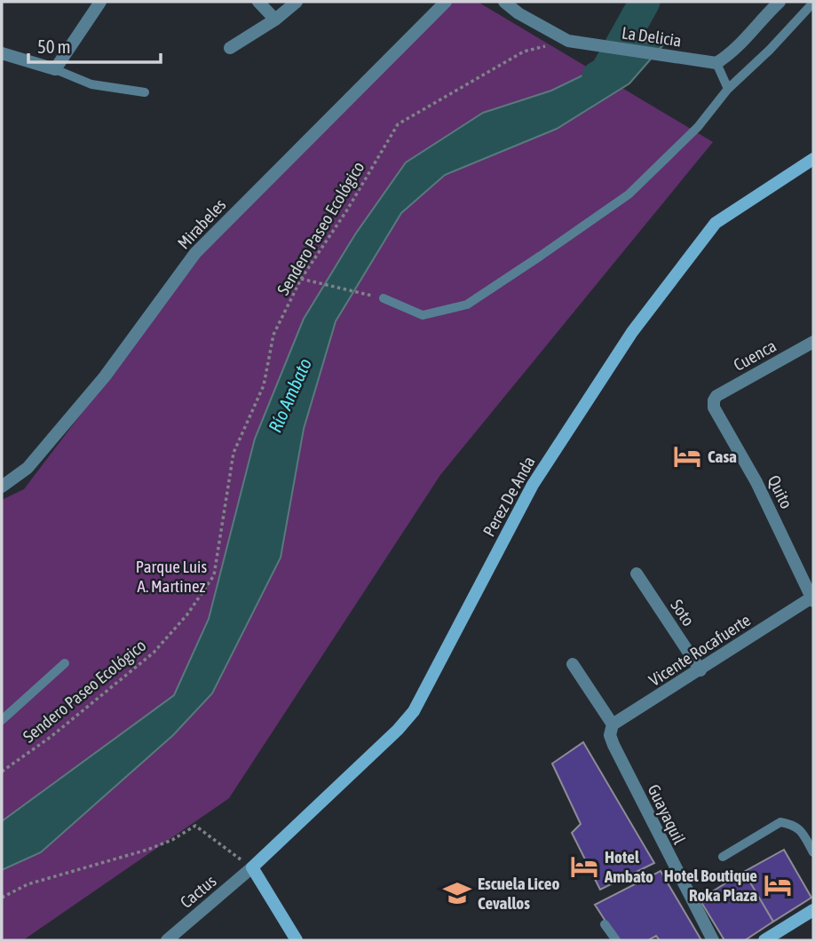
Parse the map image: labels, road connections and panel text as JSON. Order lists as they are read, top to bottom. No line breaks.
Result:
{"streets":{"main road":["Perez De Anda"],"street":["La Delicia","Mirabeles","Cuenca","Quito","Soto","Vicente Rocafuerte","Guayaquil","Cactus"],"path":["Sendero Paseo Ecológico"]},"crossings":[["La Delicia","Sendero Paseo Ecológico"],["Cuenca","Quito"],["Quito","Vicente Rocafuerte"],["Perez De Anda","Cactus"],["Soto","Vicente Rocafuerte"],["Vicente Rocafuerte","Guayaquil"]],"water":["Río Ambato"],"parks":["Parque Luis A. Martinez"],"places":{"hotel":["Casa","Hotel Ambato","Hotel Boutique Roka Plaza"],"school or university":["Escuela Liceo Cevallos"]},"scale_bar":"50 m"}
